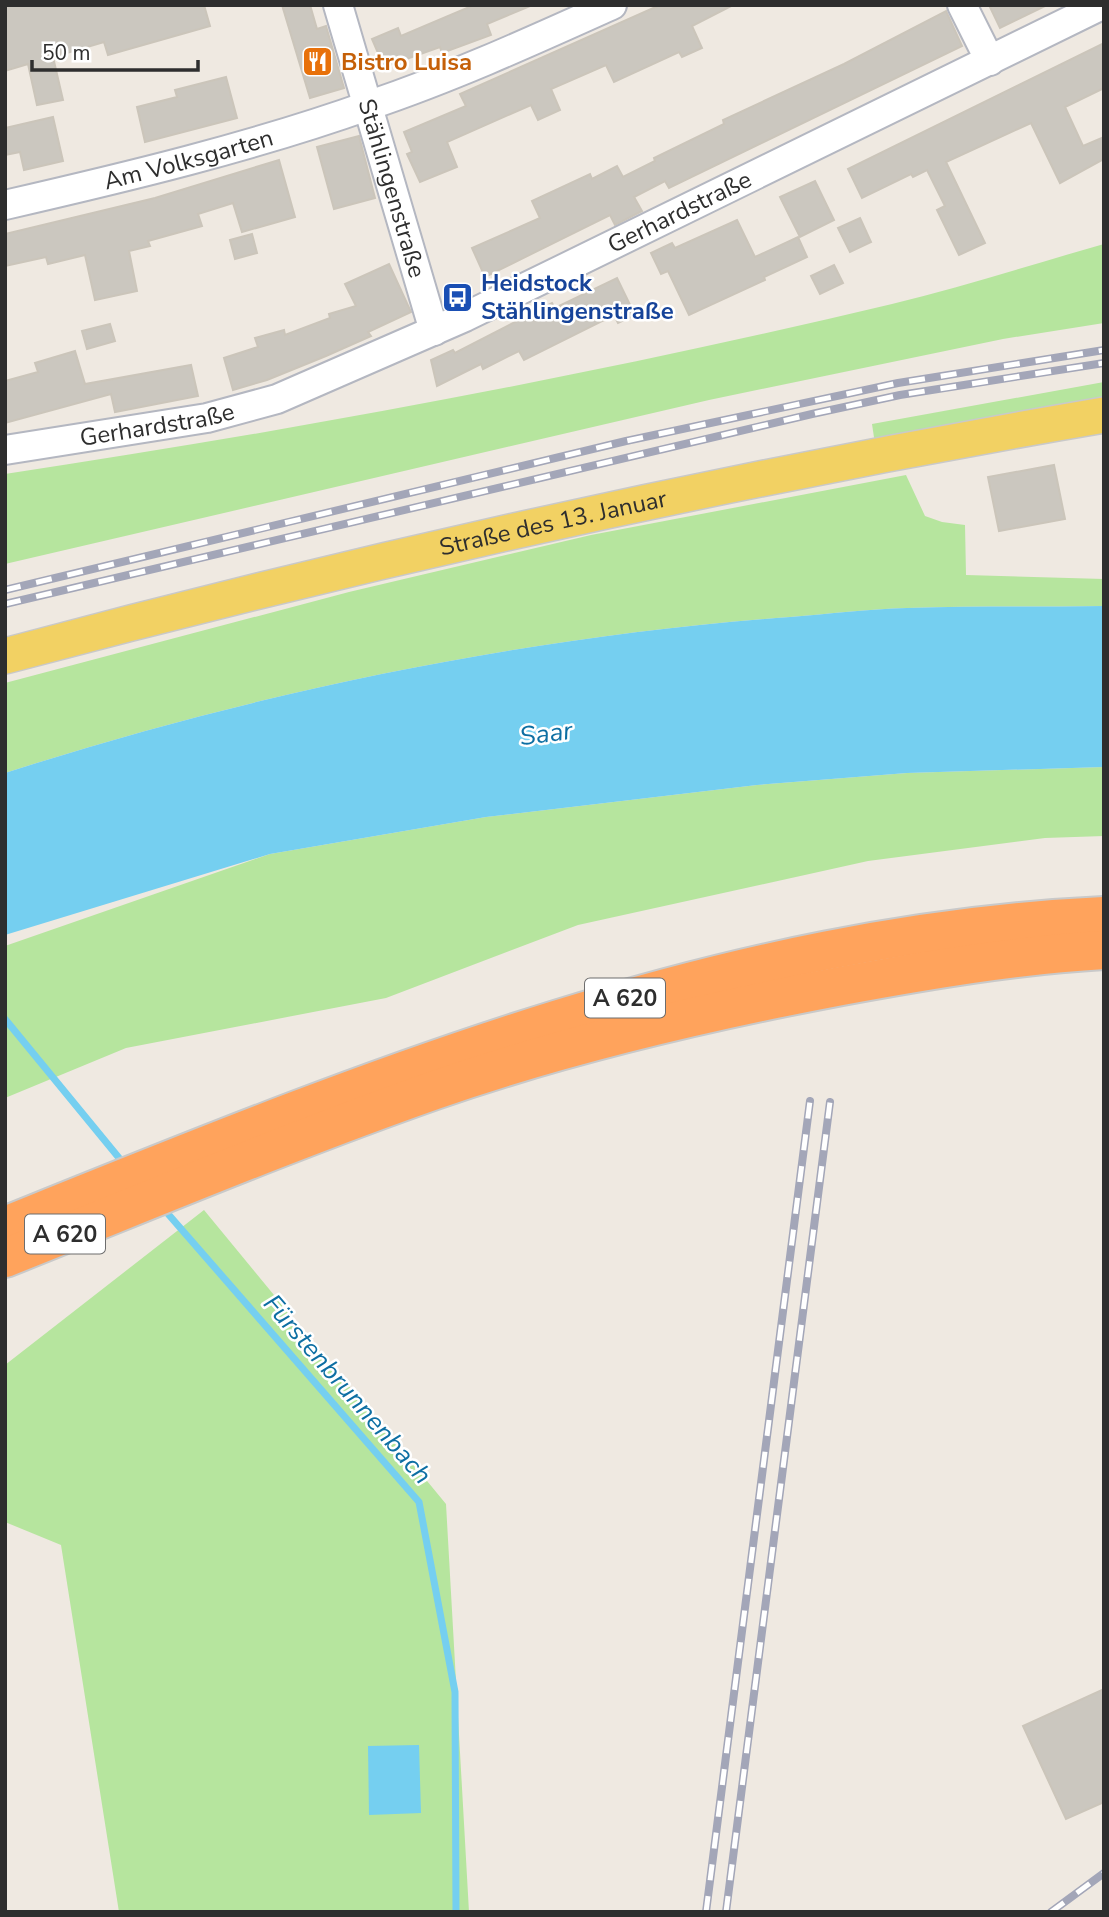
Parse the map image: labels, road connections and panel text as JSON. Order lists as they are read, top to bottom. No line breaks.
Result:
{"streets":{"highway":["A 620"],"main road":["Straße des 13. Januar"],"street":["Am Volksgarten","Stählingenstraße","Gerhardstraße"]},"crossings":[["Am Volksgarten","Stählingenstraße"],["Stählingenstraße","Gerhardstraße"]],"water":["Saar","Fürstenbrunnenbach"],"places":{"restaurant":["Bistro Luisa"],"bus stop":["Heidstock Stählingenstraße"]},"scale_bar":"50 m"}
